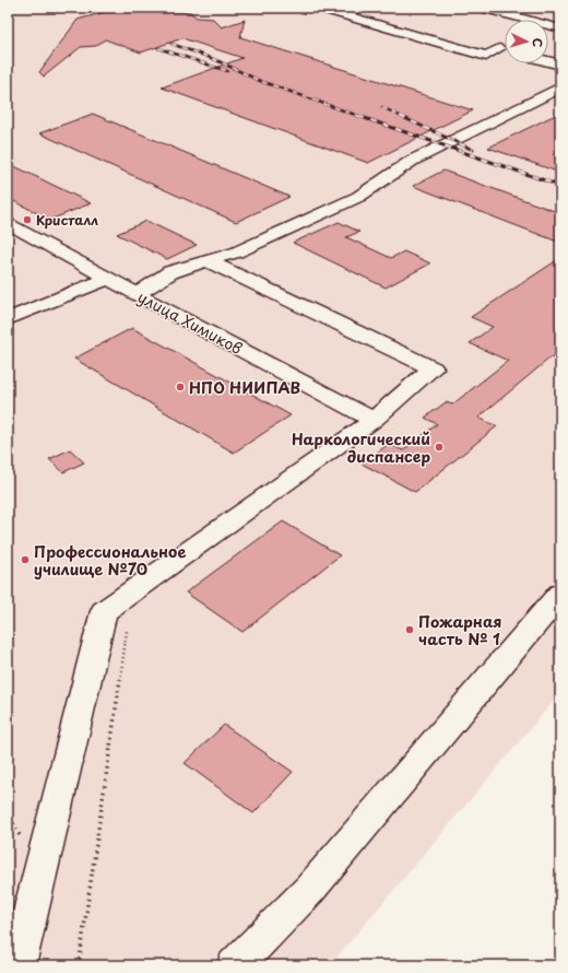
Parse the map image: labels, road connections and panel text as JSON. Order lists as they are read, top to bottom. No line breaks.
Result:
{"streets":{"street":["улица Химиков"]},"places":["Кристалл","НПО НИИПАВ","Наркологический диспансер","Профессиональное училище №70","Пожарная часть № 1"],"north":"right"}
